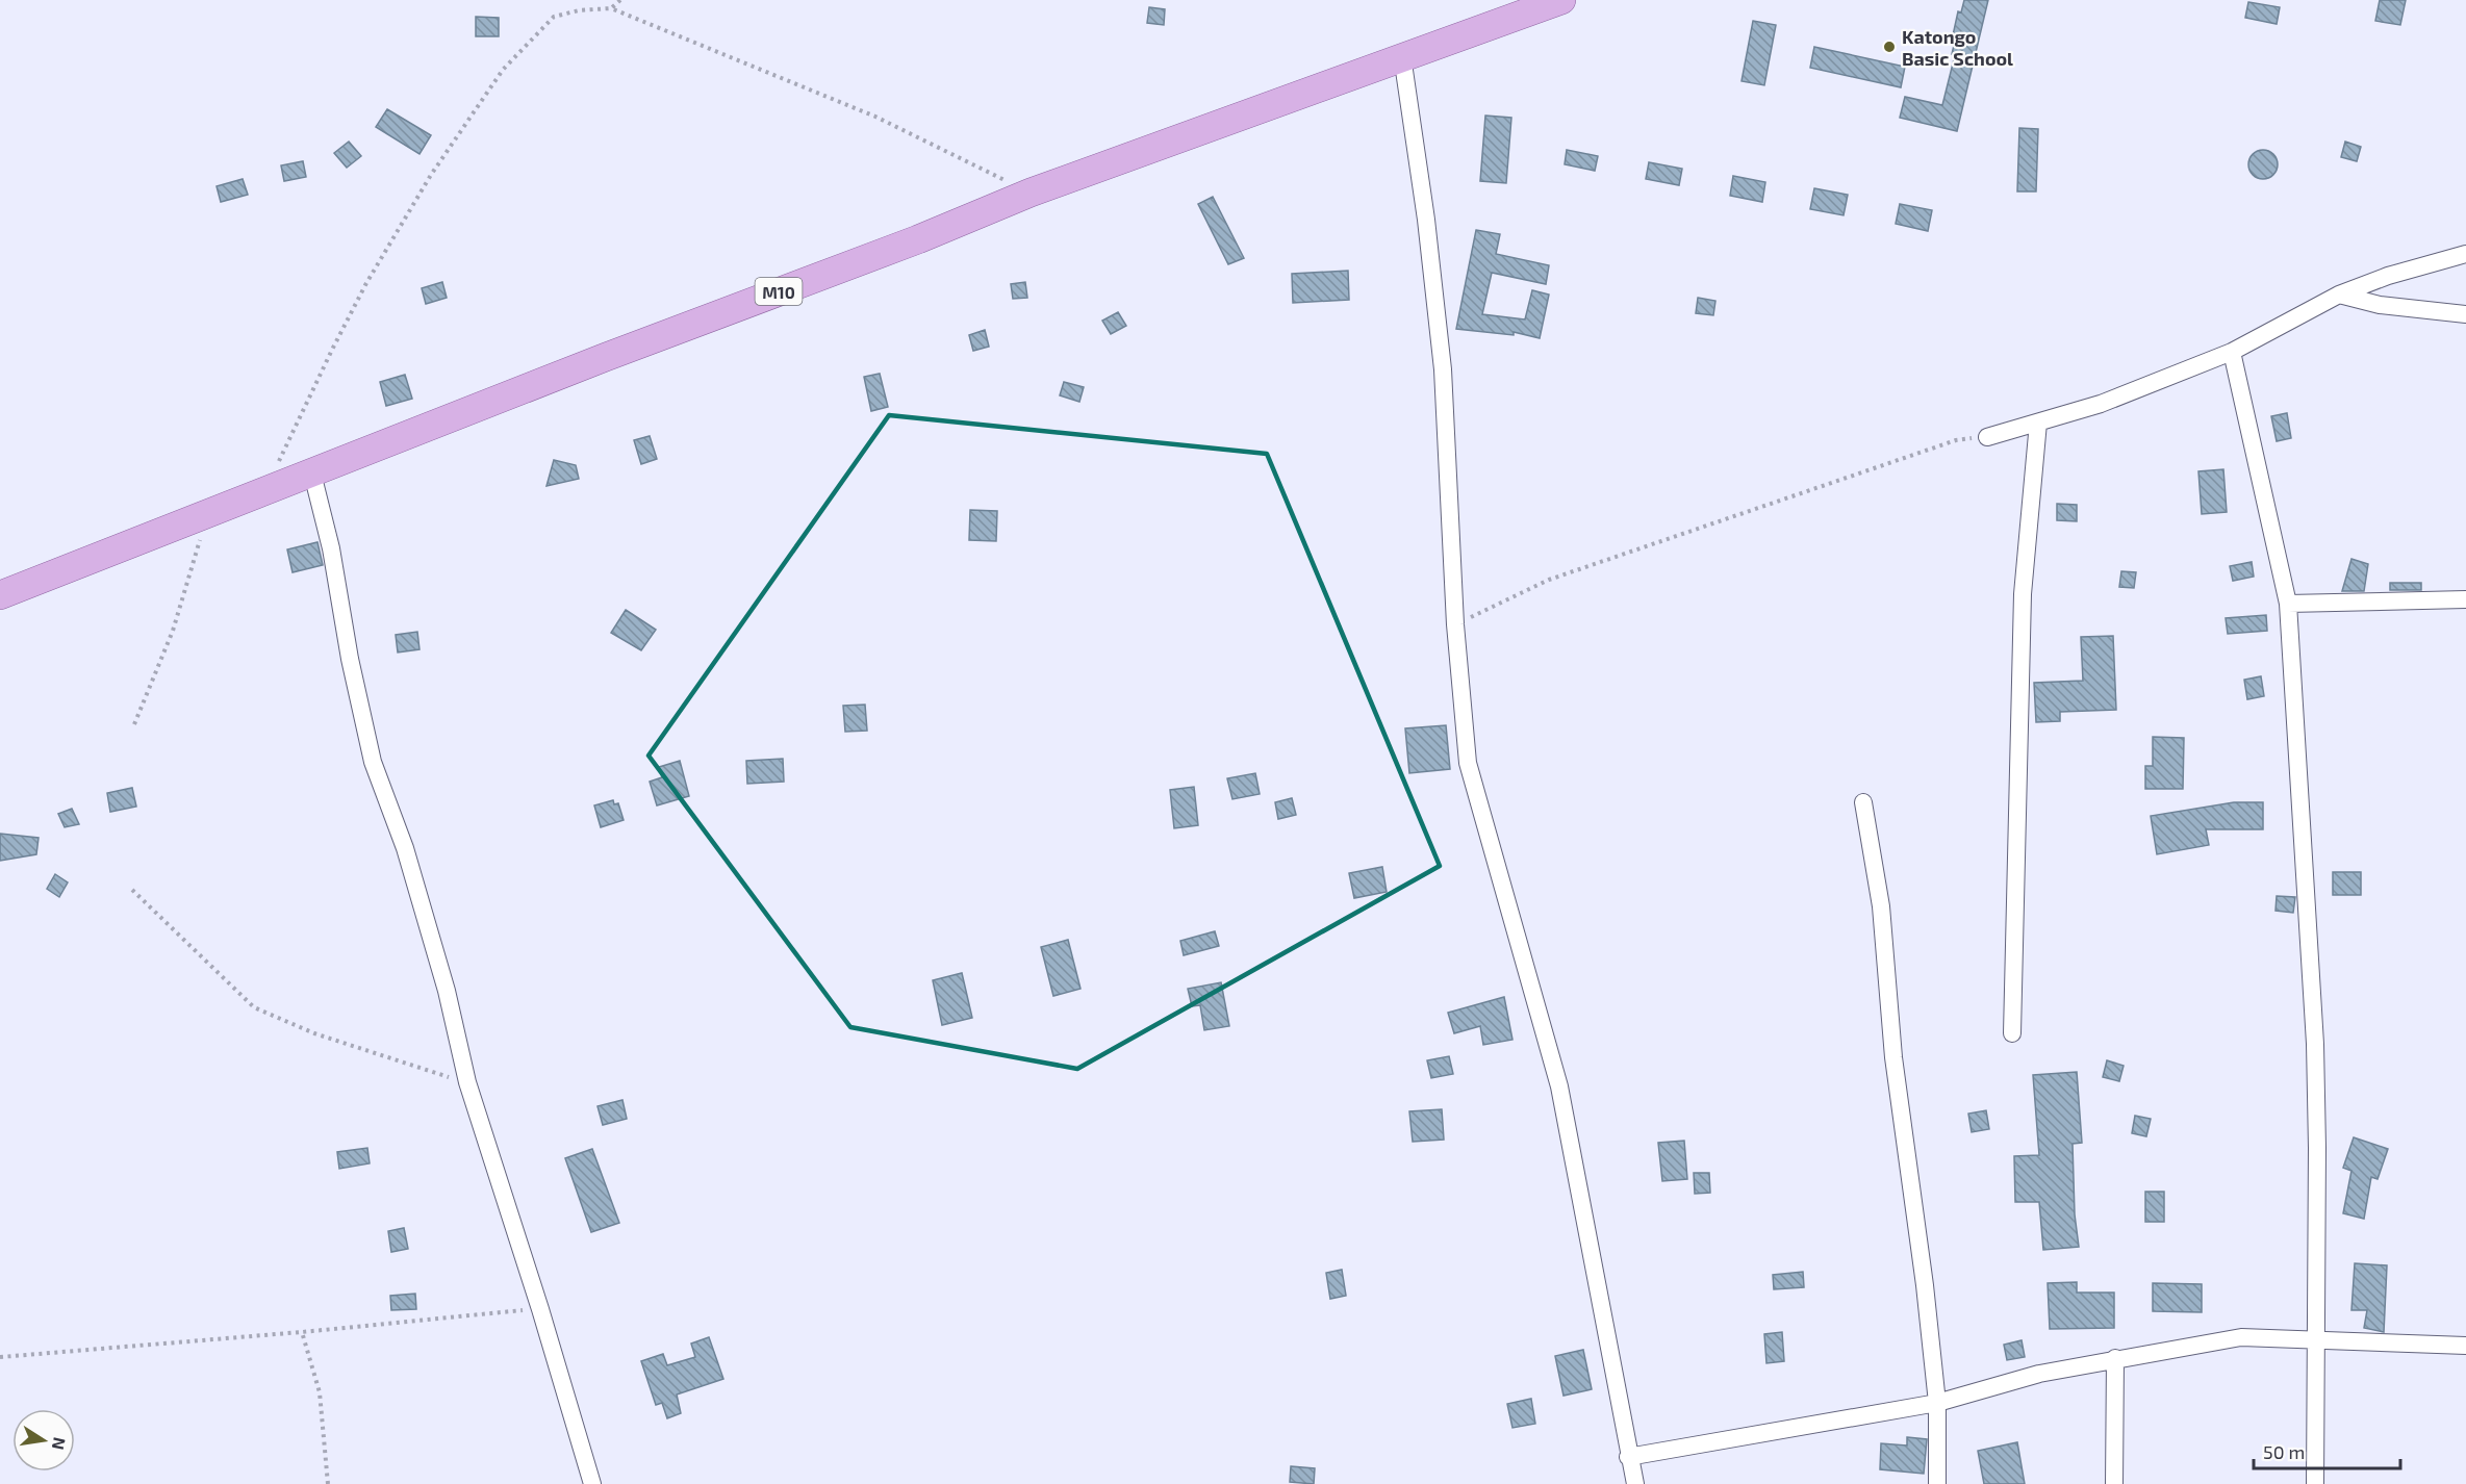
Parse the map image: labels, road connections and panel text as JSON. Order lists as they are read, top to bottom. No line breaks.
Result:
{"streets":{"main road":["M10"]},"places":["Katongo Basic School"],"scale_bar":"50 m","north":"right"}
